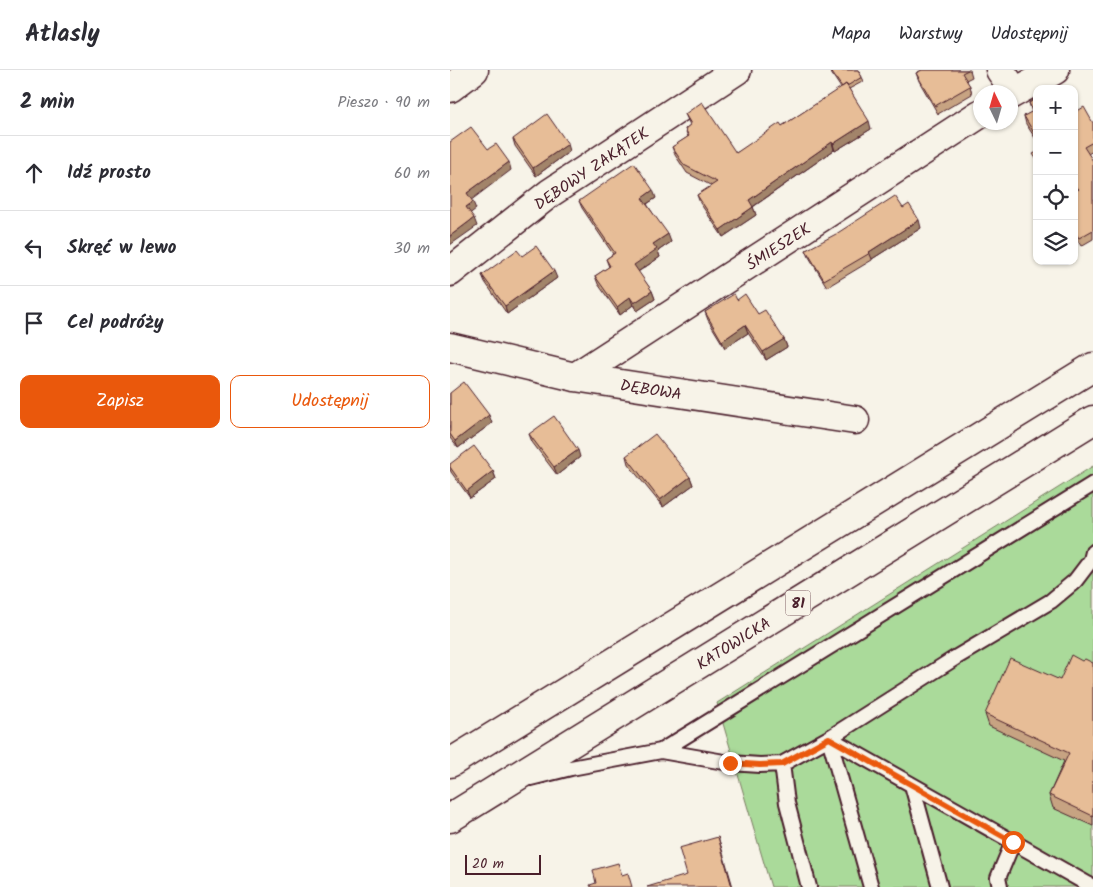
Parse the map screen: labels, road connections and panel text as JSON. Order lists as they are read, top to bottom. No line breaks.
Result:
{"streets":{"main road":["DĘBOWY ZAKĄTEK","ŚMIESZEK","DĘBOWA","81","KATOWICKA"]},"crossings":[["ŚMIESZEK","DĘBOWA"]],"scale_bar":"20 m","north":"top","page":{"header":"Atlasly","nav":["Mapa","Warstwy","Udostępnij"],"heading":["2 min","Pieszo · 90 m"],"map_buttons":["+","−"],"list":[["Idź prosto","60 m"],["Skręć w lewo","30 m"],"Cel podróży"],"buttons":["Zapisz","Udostępnij"],"scale":"20 m"}}
